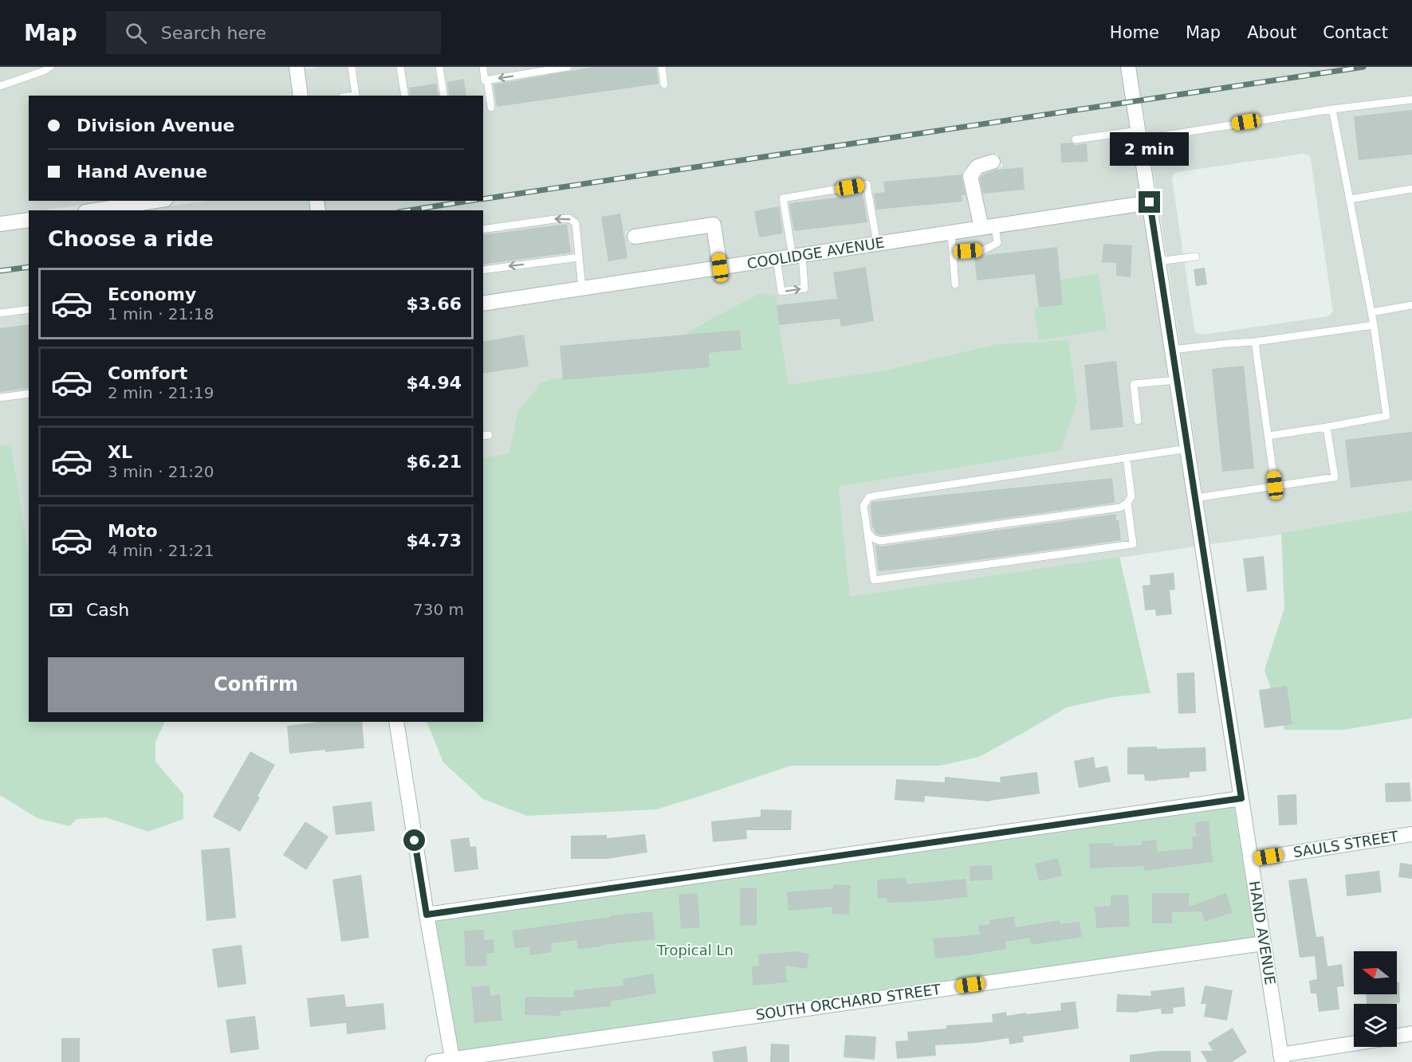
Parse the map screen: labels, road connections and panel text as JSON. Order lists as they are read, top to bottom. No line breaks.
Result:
{"streets":{"street":["COOLIDGE AVENUE","SAULS STREET","HAND AVENUE","SOUTH ORCHARD STREET"]},"crossings":[["COOLIDGE AVENUE","HAND AVENUE"],["SAULS STREET","HAND AVENUE"],["HAND AVENUE","SOUTH ORCHARD STREET"]],"parks":["Tropical Ln"],"north":"left","page":{"header":"Map","search":"Search here","nav":["Home","Map","About","Contact"],"banner":["Division Avenue","Hand Avenue"],"bubble":"2 min","heading":"Choose a ride","list":[{"name":"Economy","note":"1 min · 21:18","value":"$3.66"},{"name":"Comfort","note":"2 min · 21:19","value":"$4.94"},{"name":"XL","note":"3 min · 21:20","value":"$6.21"},{"name":"Moto","note":"4 min · 21:21","value":"$4.73"}],"pay":["Cash","730 m"],"buttons":"Confirm"}}
